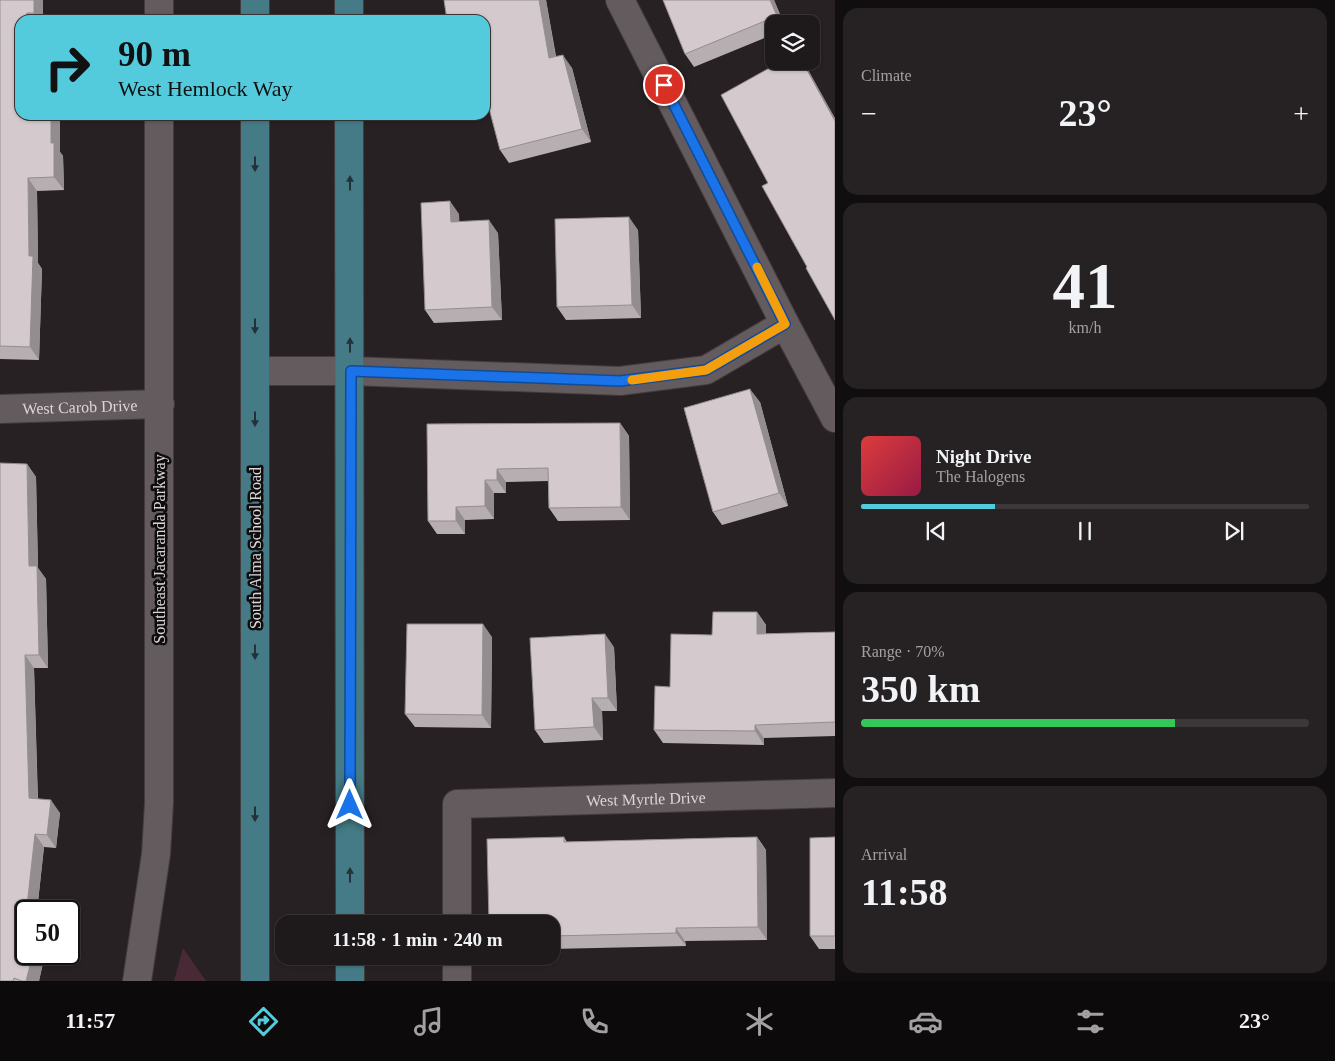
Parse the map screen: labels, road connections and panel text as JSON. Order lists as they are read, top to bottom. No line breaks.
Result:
{"streets":{"main road":["South Alma School Road"],"street":["West Carob Drive","Southeast Jacaranda Parkway","West Myrtle Drive"]},"crossings":[["West Carob Drive","Southeast Jacaranda Parkway"]],"page":{"tile":["Climate",["41","km/h"],["Range · 70%","350 km"],["Arrival","11:58"]],"turn":["90 m","West Hemlock Way"],"heat":["−","23°","+"],"song":["Night Drive","The Halogens"],"limit":"50","trip":"11:58 · 1 min · 240 m","tabs":["11:57","23°"]}}
